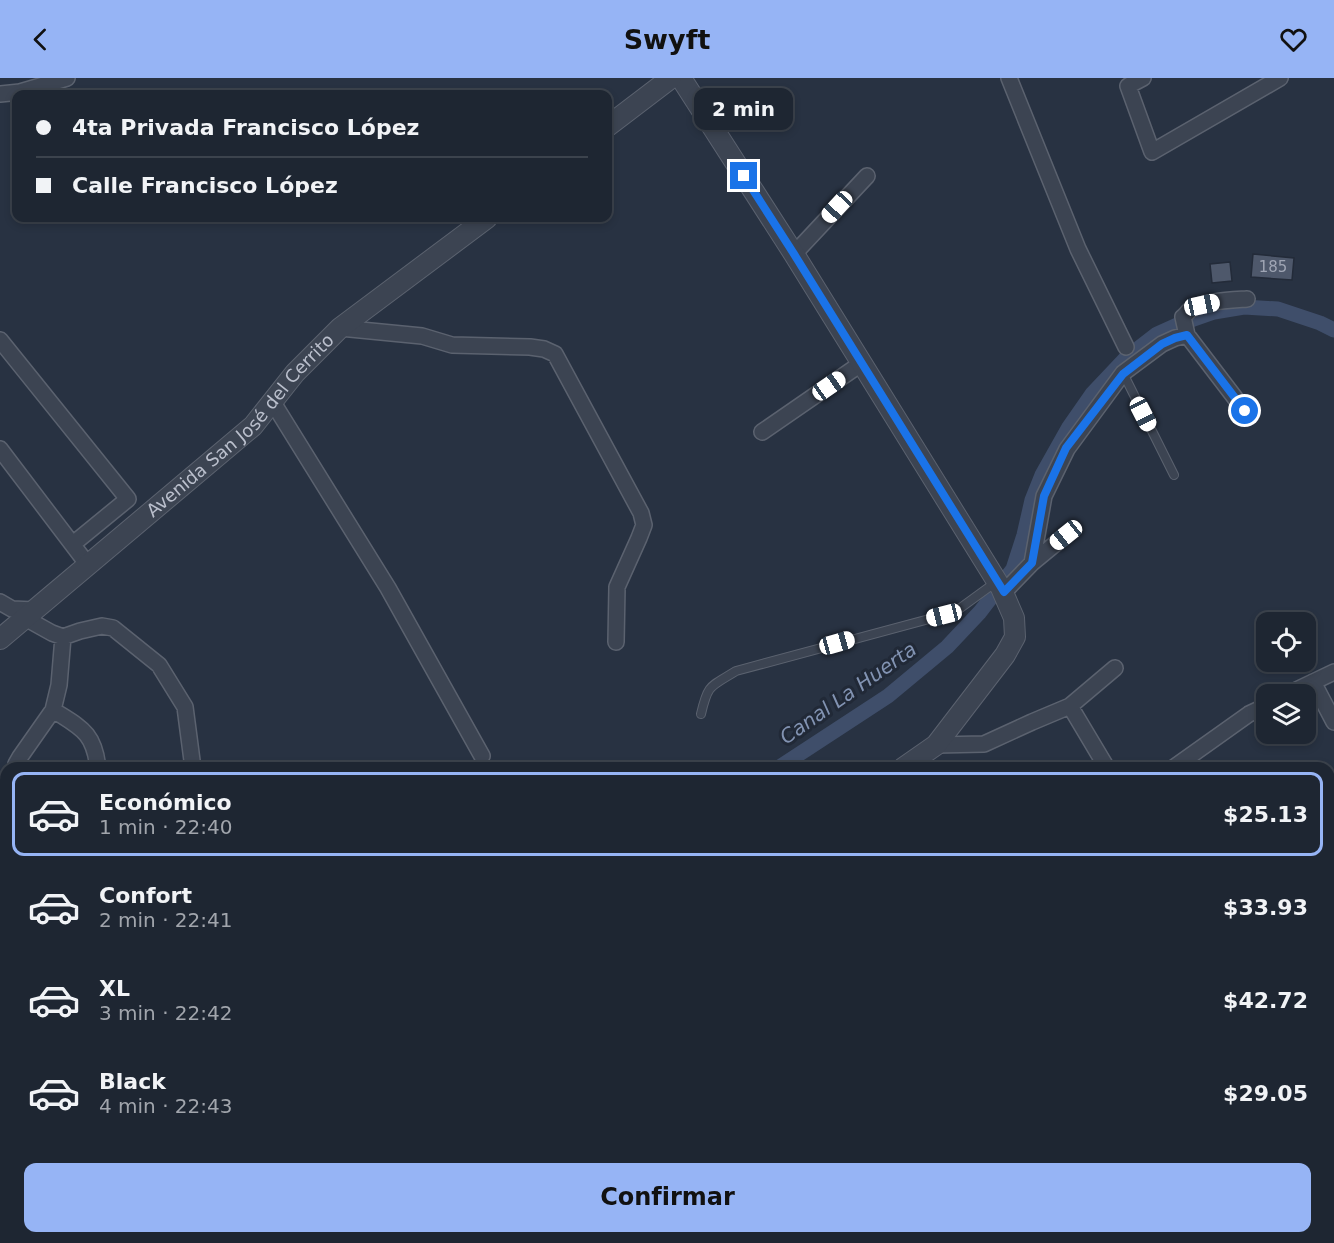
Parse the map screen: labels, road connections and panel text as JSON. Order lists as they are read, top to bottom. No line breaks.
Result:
{"streets":{"street":["Avenida San José del Cerrito"]},"water":["Canal La Huerta"],"house_numbers":["185"],"page":{"header":"Swyft","bubble":"2 min","banner":["4ta Privada Francisco López","Calle Francisco López"],"list":[{"name":"Económico","note":"1 min · 22:40","value":"$25.13"},{"name":"Confort","note":"2 min · 22:41","value":"$33.93"},{"name":"XL","note":"3 min · 22:42","value":"$42.72"},{"name":"Black","note":"4 min · 22:43","value":"$29.05"}],"buttons":"Confirmar"}}
